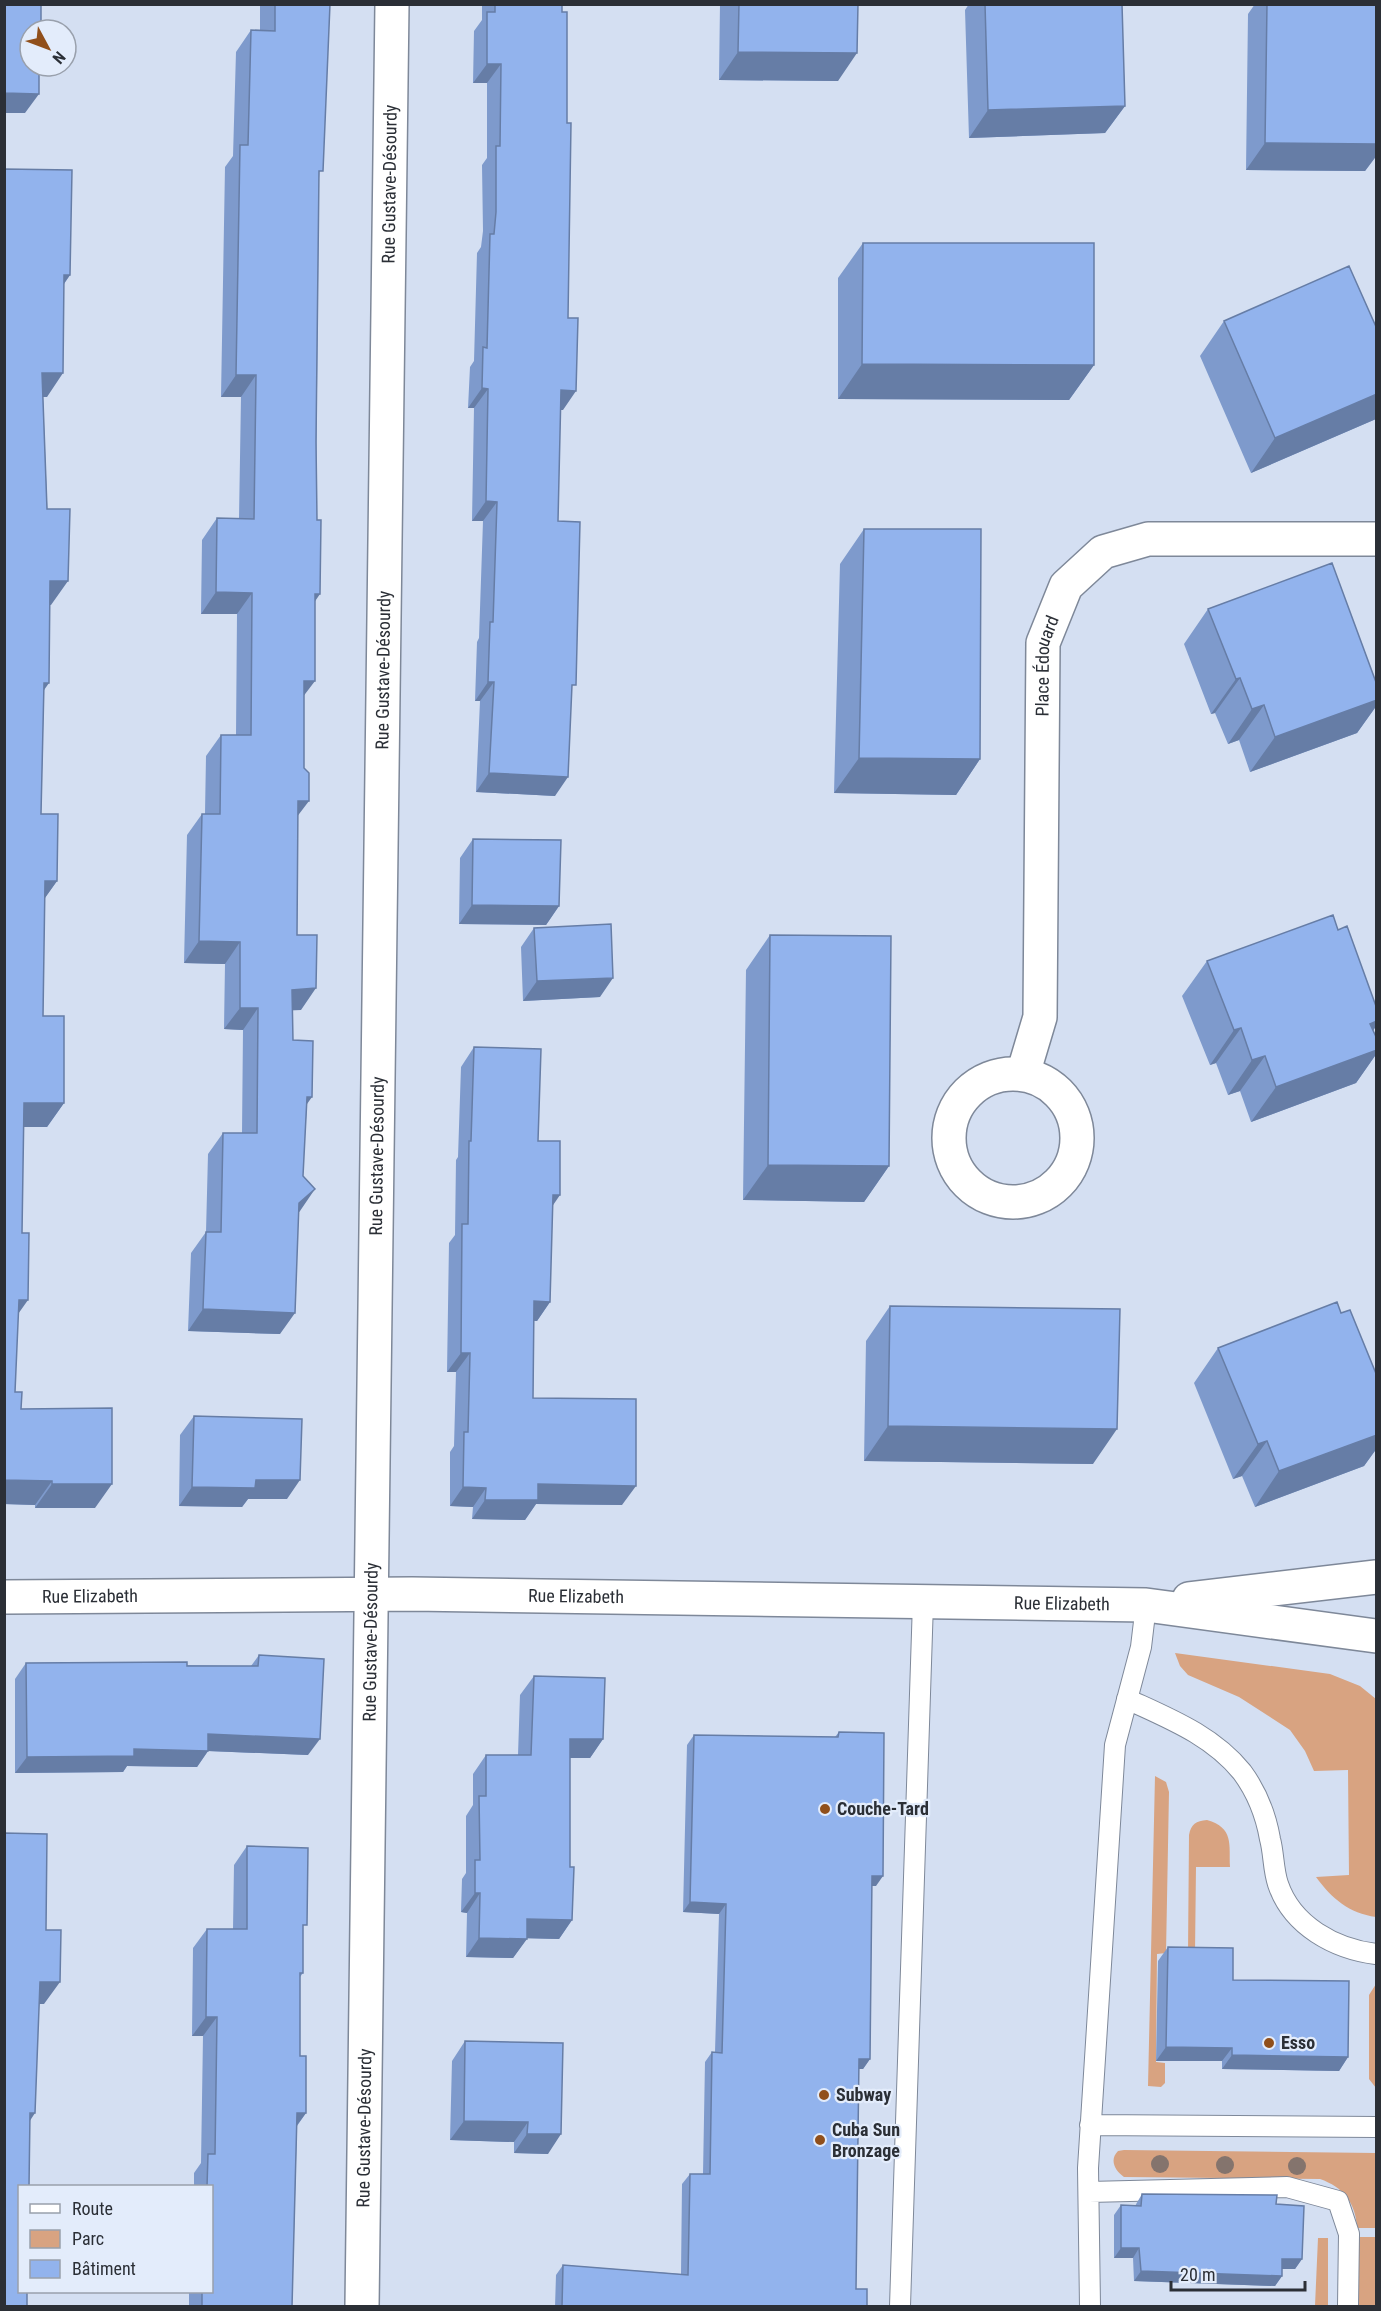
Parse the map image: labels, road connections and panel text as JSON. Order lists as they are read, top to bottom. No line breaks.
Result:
{"streets":{"street":["Rue Gustave-Désourdy","Place Édouard","Rue Elizabeth"]},"crossings":[["Rue Gustave-Désourdy","Rue Elizabeth"]],"places":["Couche-Tard","Esso","Subway","Cuba Sun Bronzage"],"legend":["Route","Parc","Bâtiment"],"scale_bar":"20 m","north":"bottom right"}
